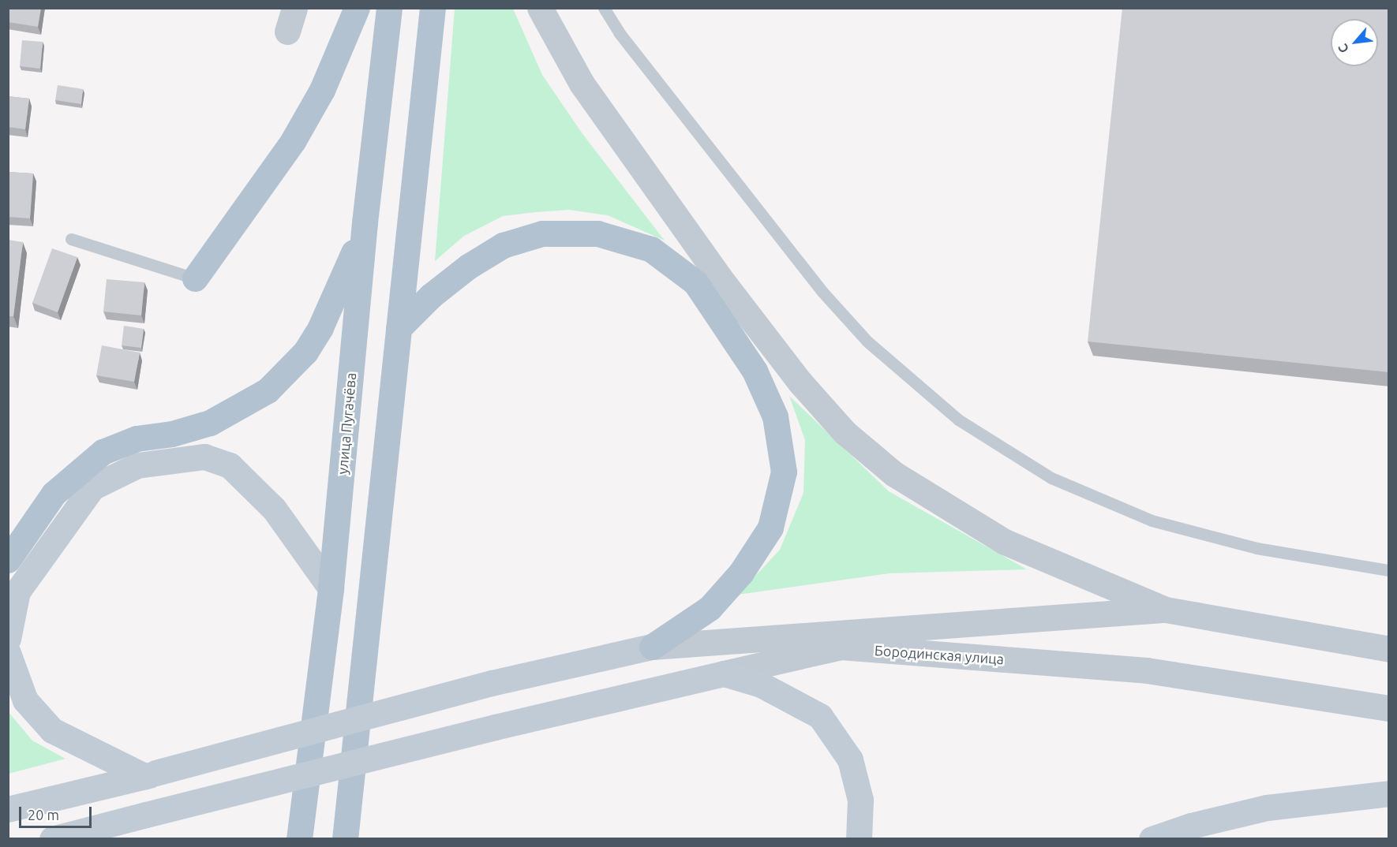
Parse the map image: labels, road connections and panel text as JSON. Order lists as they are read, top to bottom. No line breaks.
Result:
{"streets":{"main road":["улица Пугачёва","Бородинская улица"]},"scale_bar":"20 m","north":"bottom left"}
